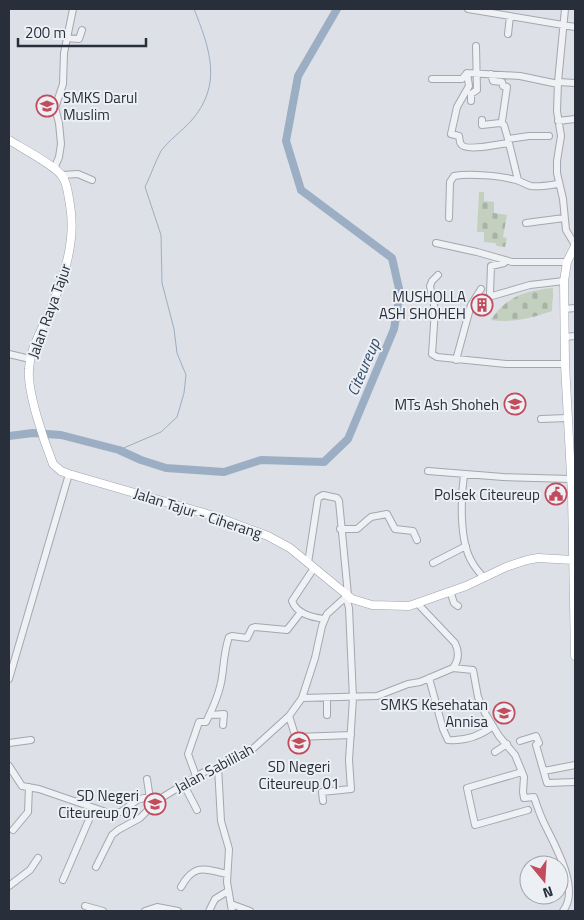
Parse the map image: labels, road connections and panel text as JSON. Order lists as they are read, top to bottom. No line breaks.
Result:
{"streets":{"main road":["Jalan Raya Tajur","Jalan Tajur - Ciherang"],"street":["Jalan Sabililah"]},"crossings":[["Jalan Raya Tajur","Jalan Tajur - Ciherang"]],"water":["Citeureup"],"places":{"school or university":["SMKS Darul Muslim","MTs Ash Shoheh","SMKS Kesehatan Annisa","SD Negeri Citeureup 01","SD Negeri Citeureup 07"],"building":["MUSHOLLA ASH SHOHEH"],"public building":["Polsek Citeureup"]},"scale_bar":"200 m","north":"bottom"}
